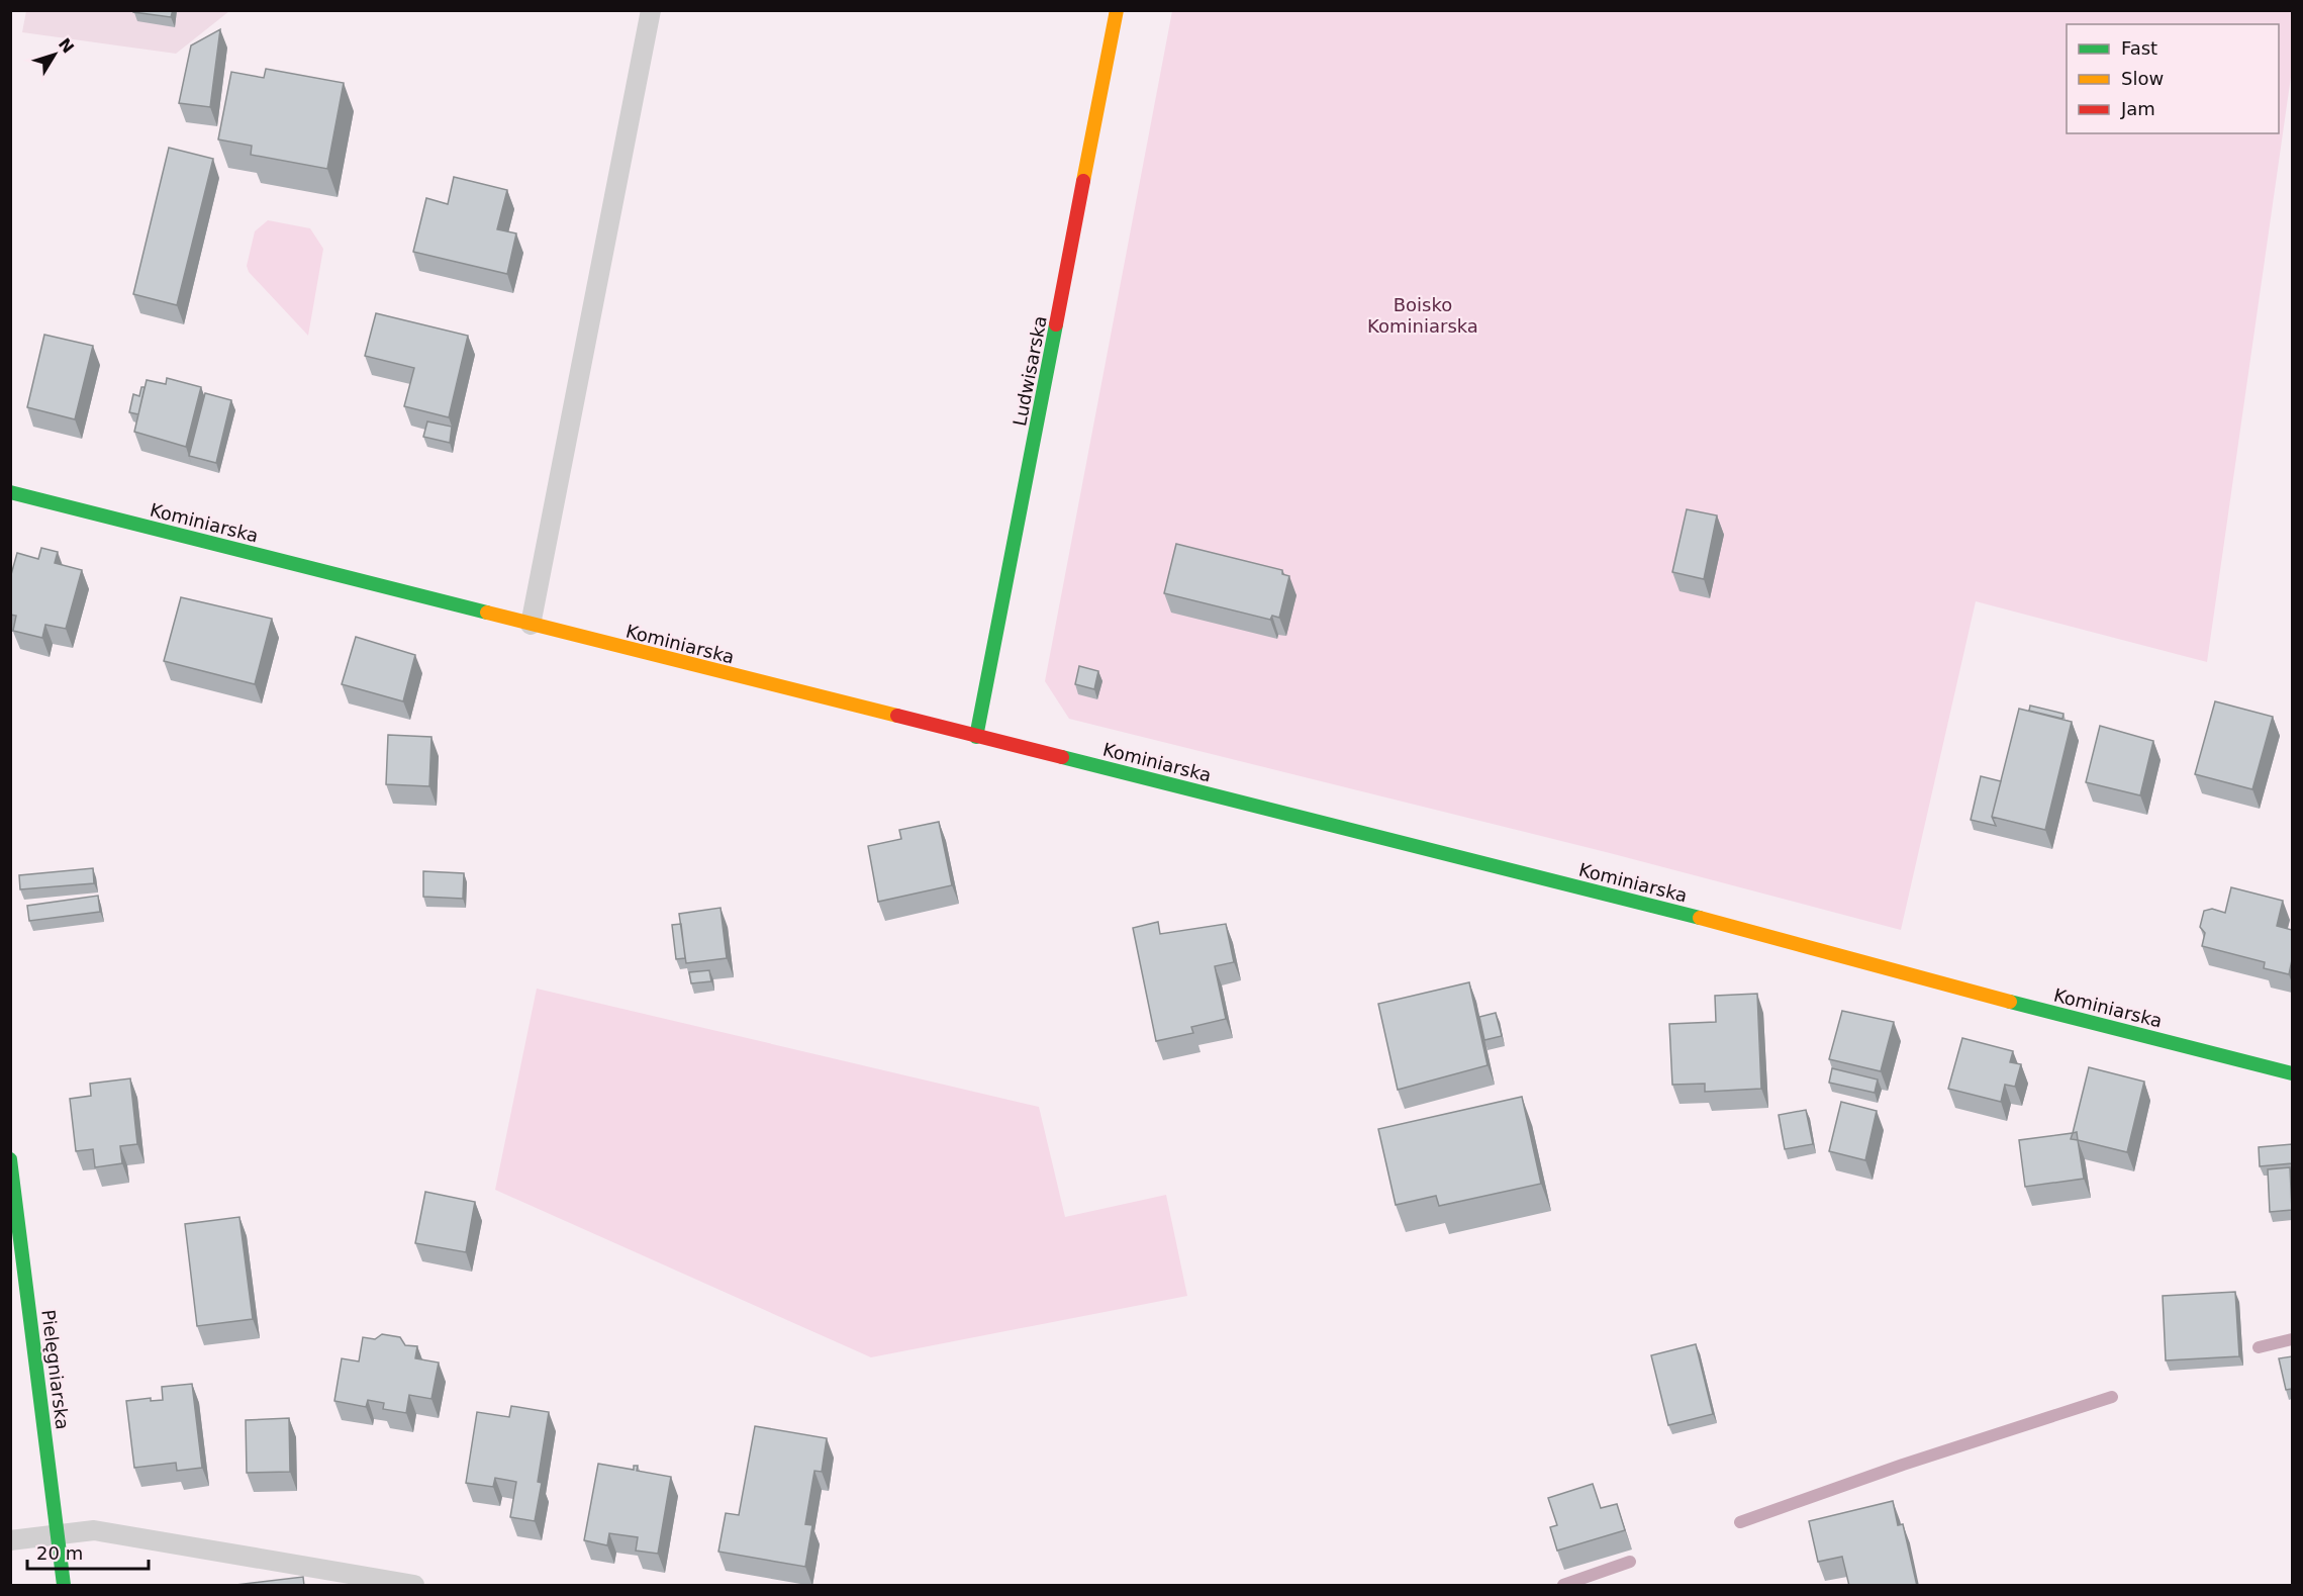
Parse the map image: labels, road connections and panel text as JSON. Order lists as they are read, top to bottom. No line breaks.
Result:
{"streets":{"street":["Ludwisarska","Kominiarska","Pielęgniarska"]},"crossings":[["Ludwisarska","Kominiarska"]],"parks":["Boisko Kominiarska"],"legend":["Fast","Slow","Jam"],"scale_bar":"20 m","north":"top right"}
